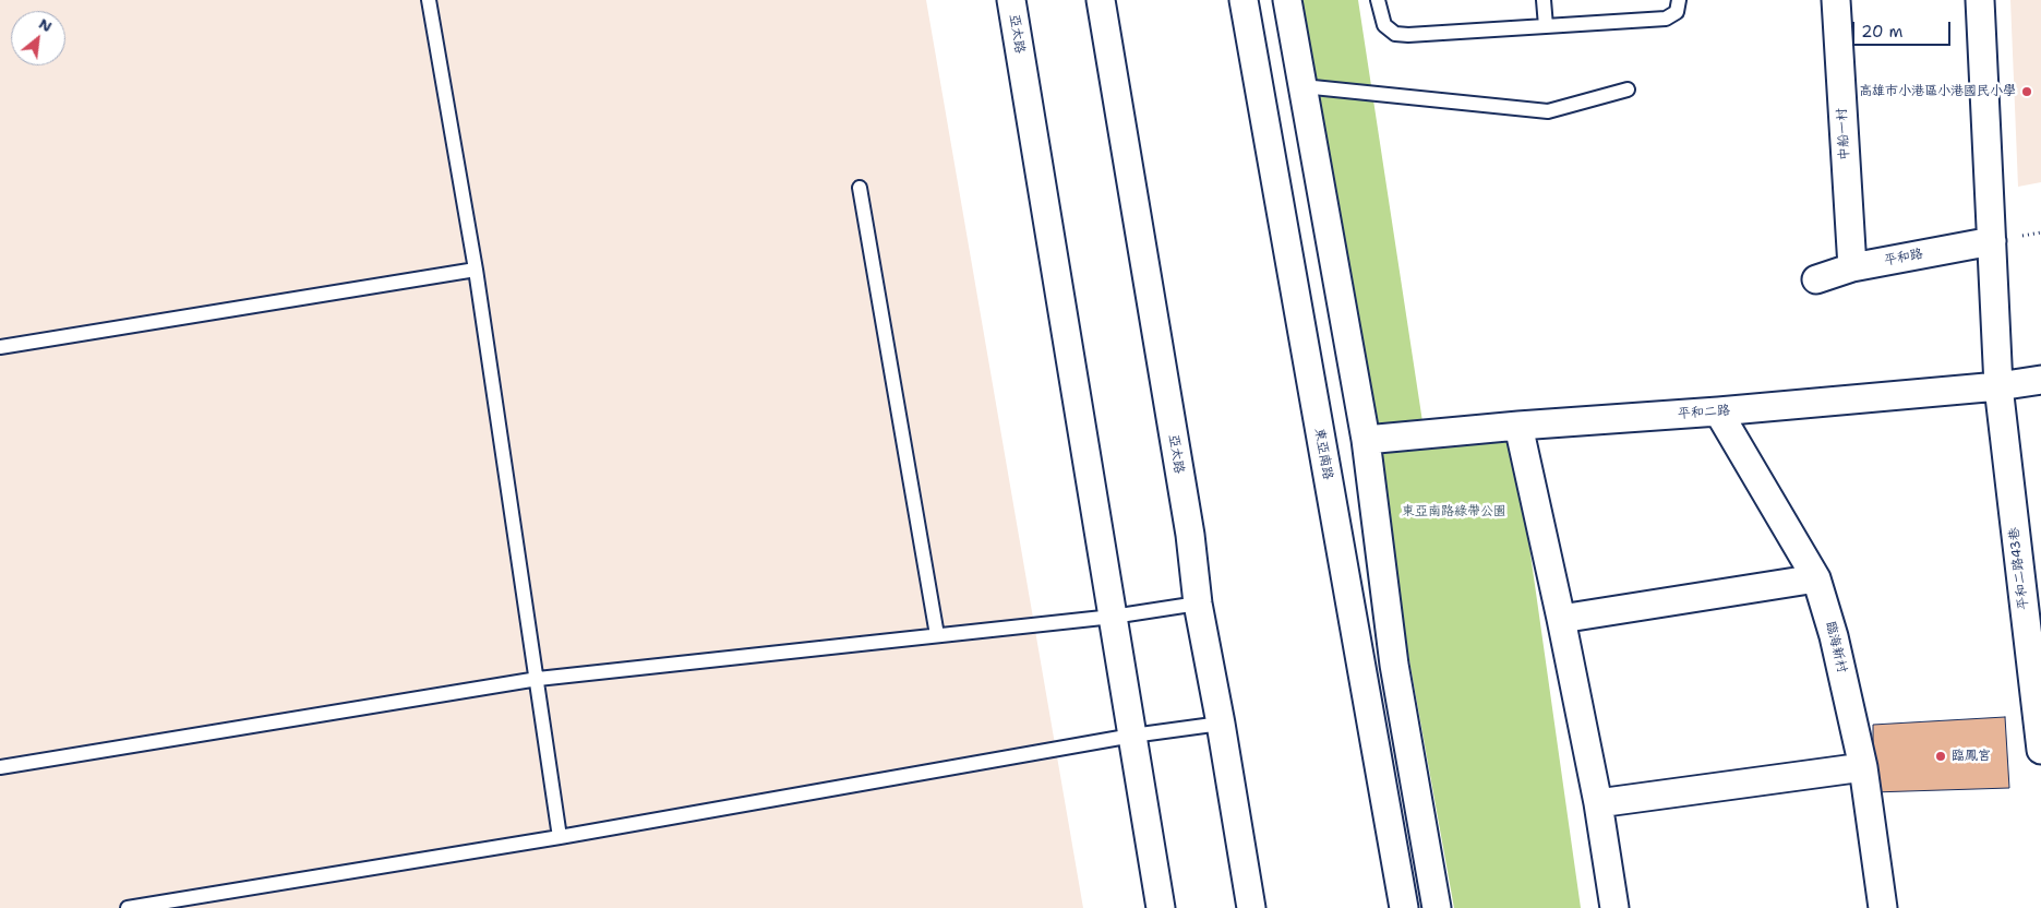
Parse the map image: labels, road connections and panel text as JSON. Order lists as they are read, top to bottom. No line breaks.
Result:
{"streets":{"street":["亞太路","中船一村","平和路","平和二路","東亞南路","平和二路43巷","臨海新村"]},"crossings":[["中船一村","平和路"],["平和路","平和二路43巷"],["平和二路","平和二路43巷"],["平和二路","臨海新村"]],"parks":["東亞南路綠帶公園"],"places":["高雄市小港區小港國民小學","臨鳳宮"],"scale_bar":"20 m","north":"top right"}
